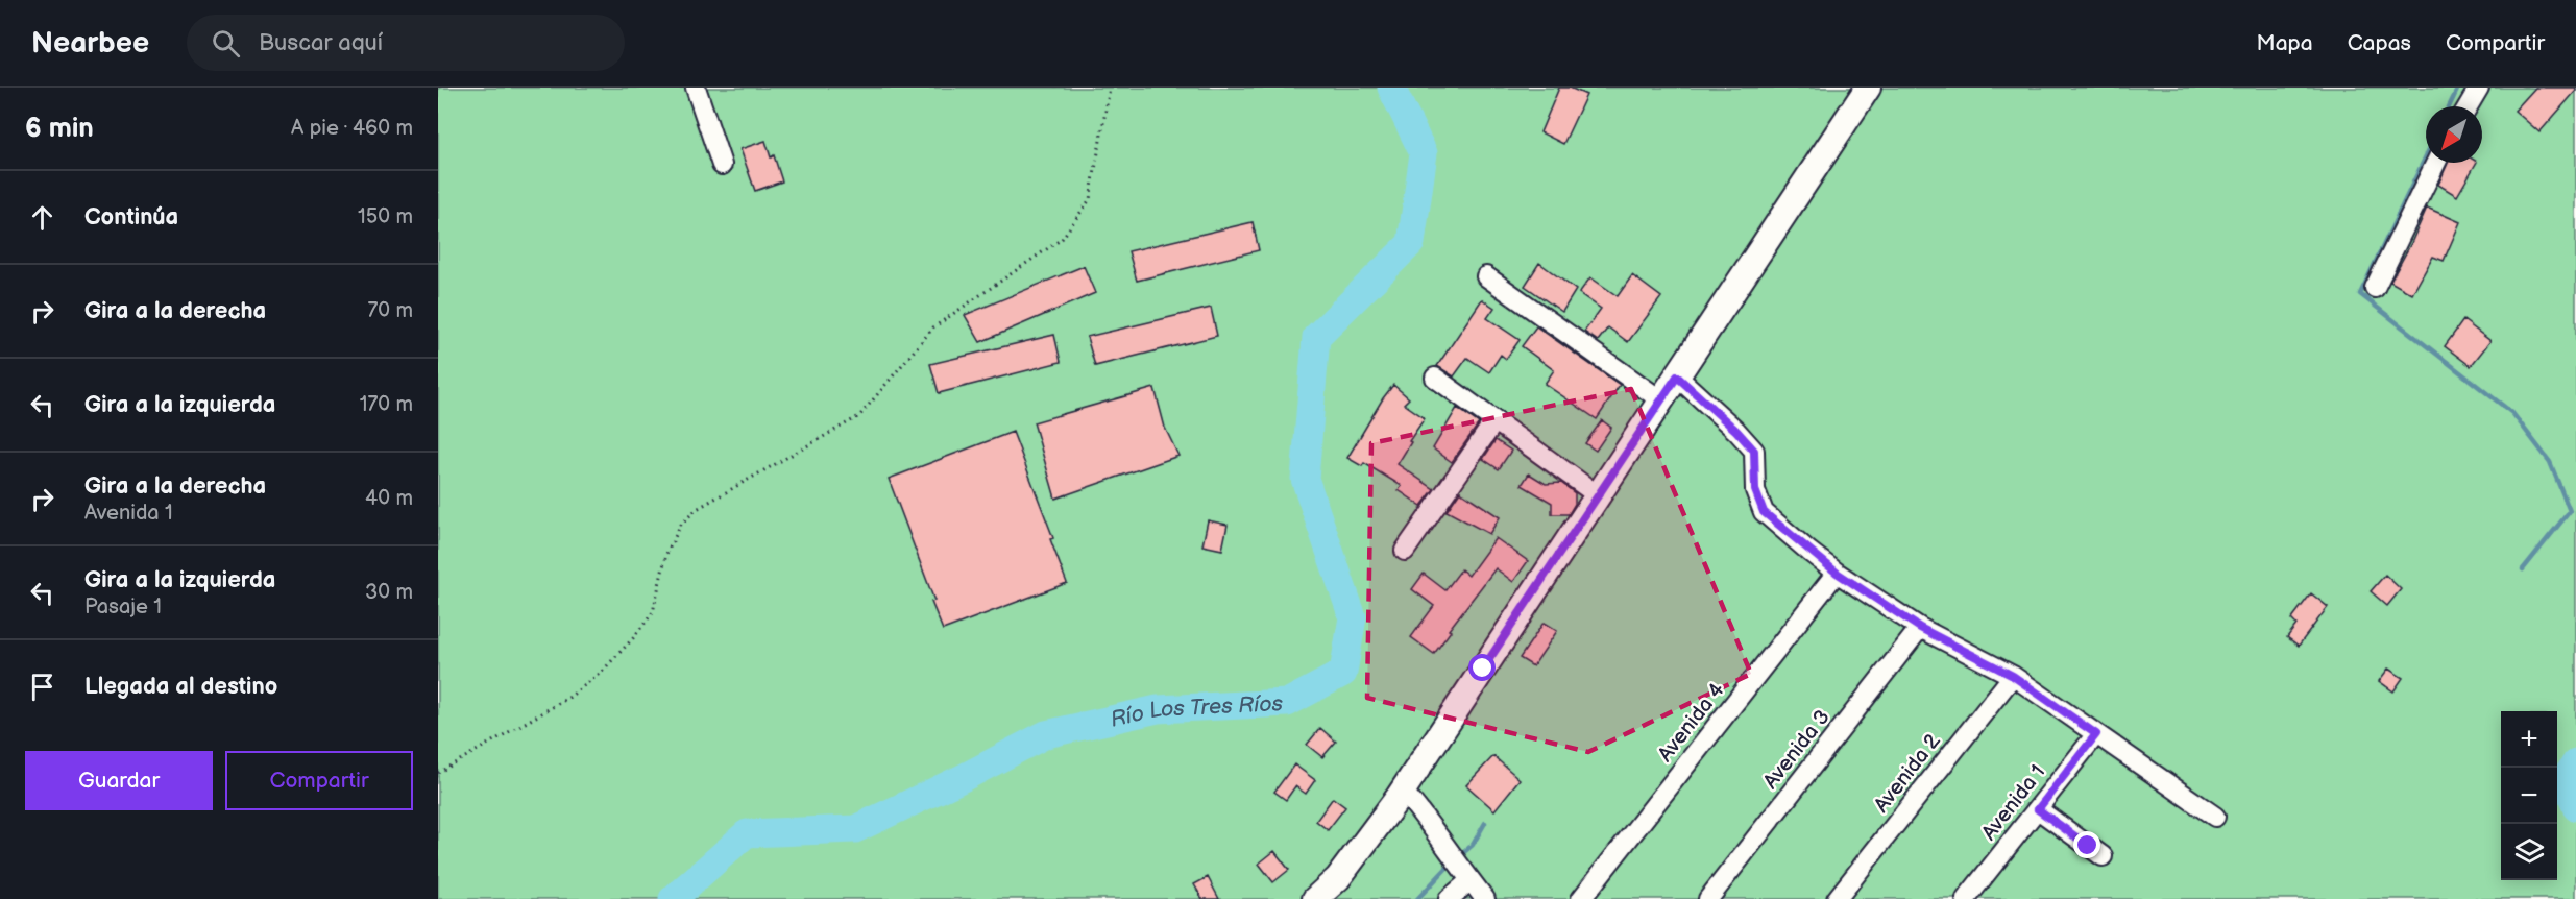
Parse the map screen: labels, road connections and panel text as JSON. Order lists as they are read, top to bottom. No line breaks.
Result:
{"streets":{"street":["Avenida 4","Avenida 3","Avenida 2","Avenida 1"]},"water":["Río Los Tres Ríos"],"north":"bottom left","page":{"header":"Nearbee","search":"Buscar aquí","nav":["Mapa","Capas","Compartir"],"heading":["6 min","A pie · 460 m"],"list":[["Continúa","150 m"],["Gira a la derecha","70 m"],["Gira a la izquierda","170 m"],["Gira a la derecha","Avenida 1","40 m"],["Gira a la izquierda","Pasaje 1","30 m"],"Llegada al destino"],"map_buttons":["+","−"],"buttons":["Guardar","Compartir"]}}
